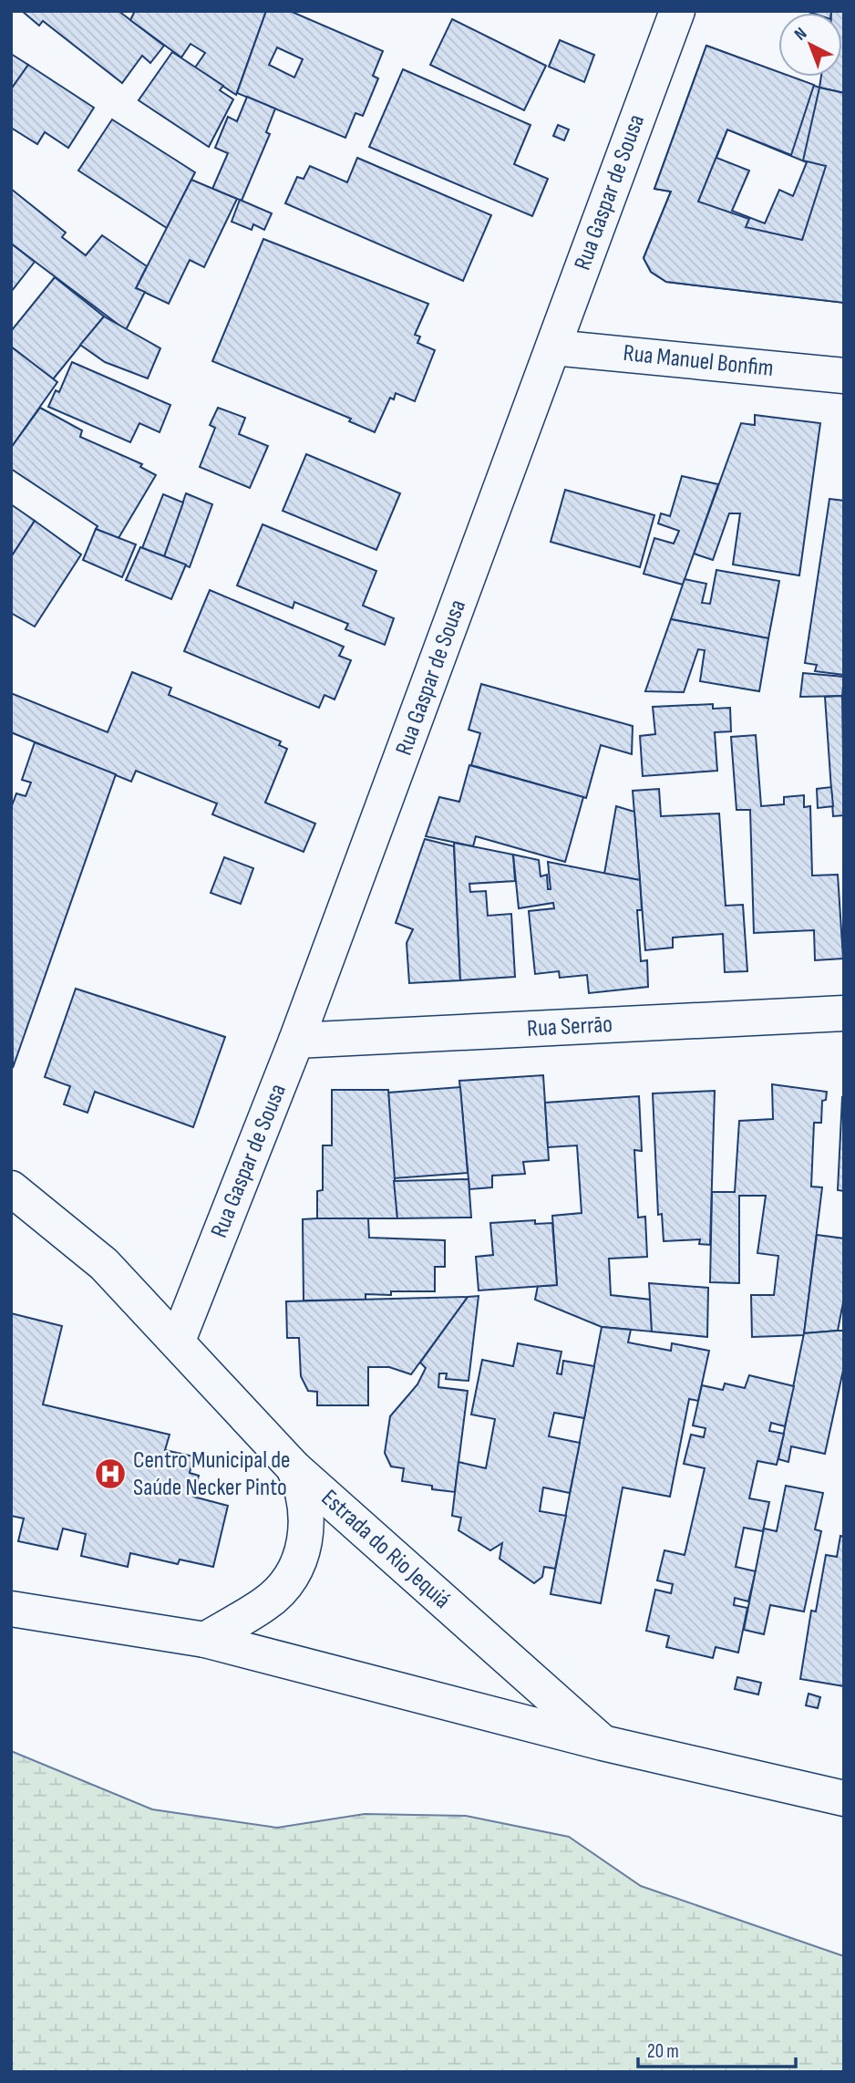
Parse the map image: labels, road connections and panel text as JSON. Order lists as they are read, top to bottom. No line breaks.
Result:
{"streets":{"street":["Rua Gaspar de Sousa","Rua Manuel Bonfim","Rua Serrão","Estrada do Rio Jequiá"]},"crossings":[["Rua Gaspar de Sousa","Rua Manuel Bonfim"],["Rua Gaspar de Sousa","Rua Serrão"],["Rua Gaspar de Sousa","Estrada do Rio Jequiá"]],"places":{"hospital":["Centro Municipal de Saúde Necker Pinto"]},"scale_bar":"20 m","north":"top left"}
